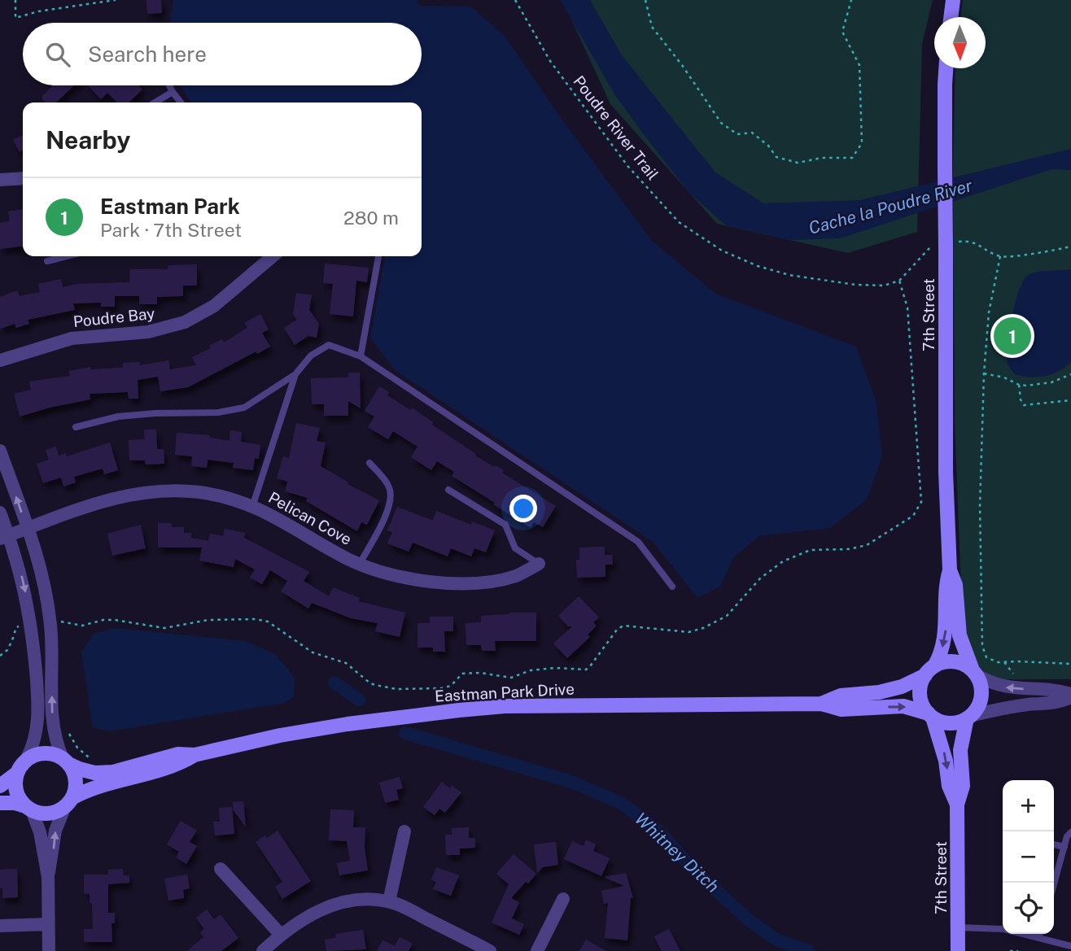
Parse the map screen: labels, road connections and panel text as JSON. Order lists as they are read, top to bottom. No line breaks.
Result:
{"streets":{"street":["7th Street","Poudre Bay","Pelican Cove","Eastman Park Drive"],"path":["Poudre River Trail"]},"crossings":[["7th Street","Eastman Park Drive"]],"water":["Cache la Poudre River","Whitney Ditch"],"north":"bottom","page":{"search":"Search here","heading":"Nearby","list":[{"mark":"1","name":"Eastman Park","note":"Park · 7th Street","value":"280 m"}],"pins":"1","map_buttons":["+","−"]}}
